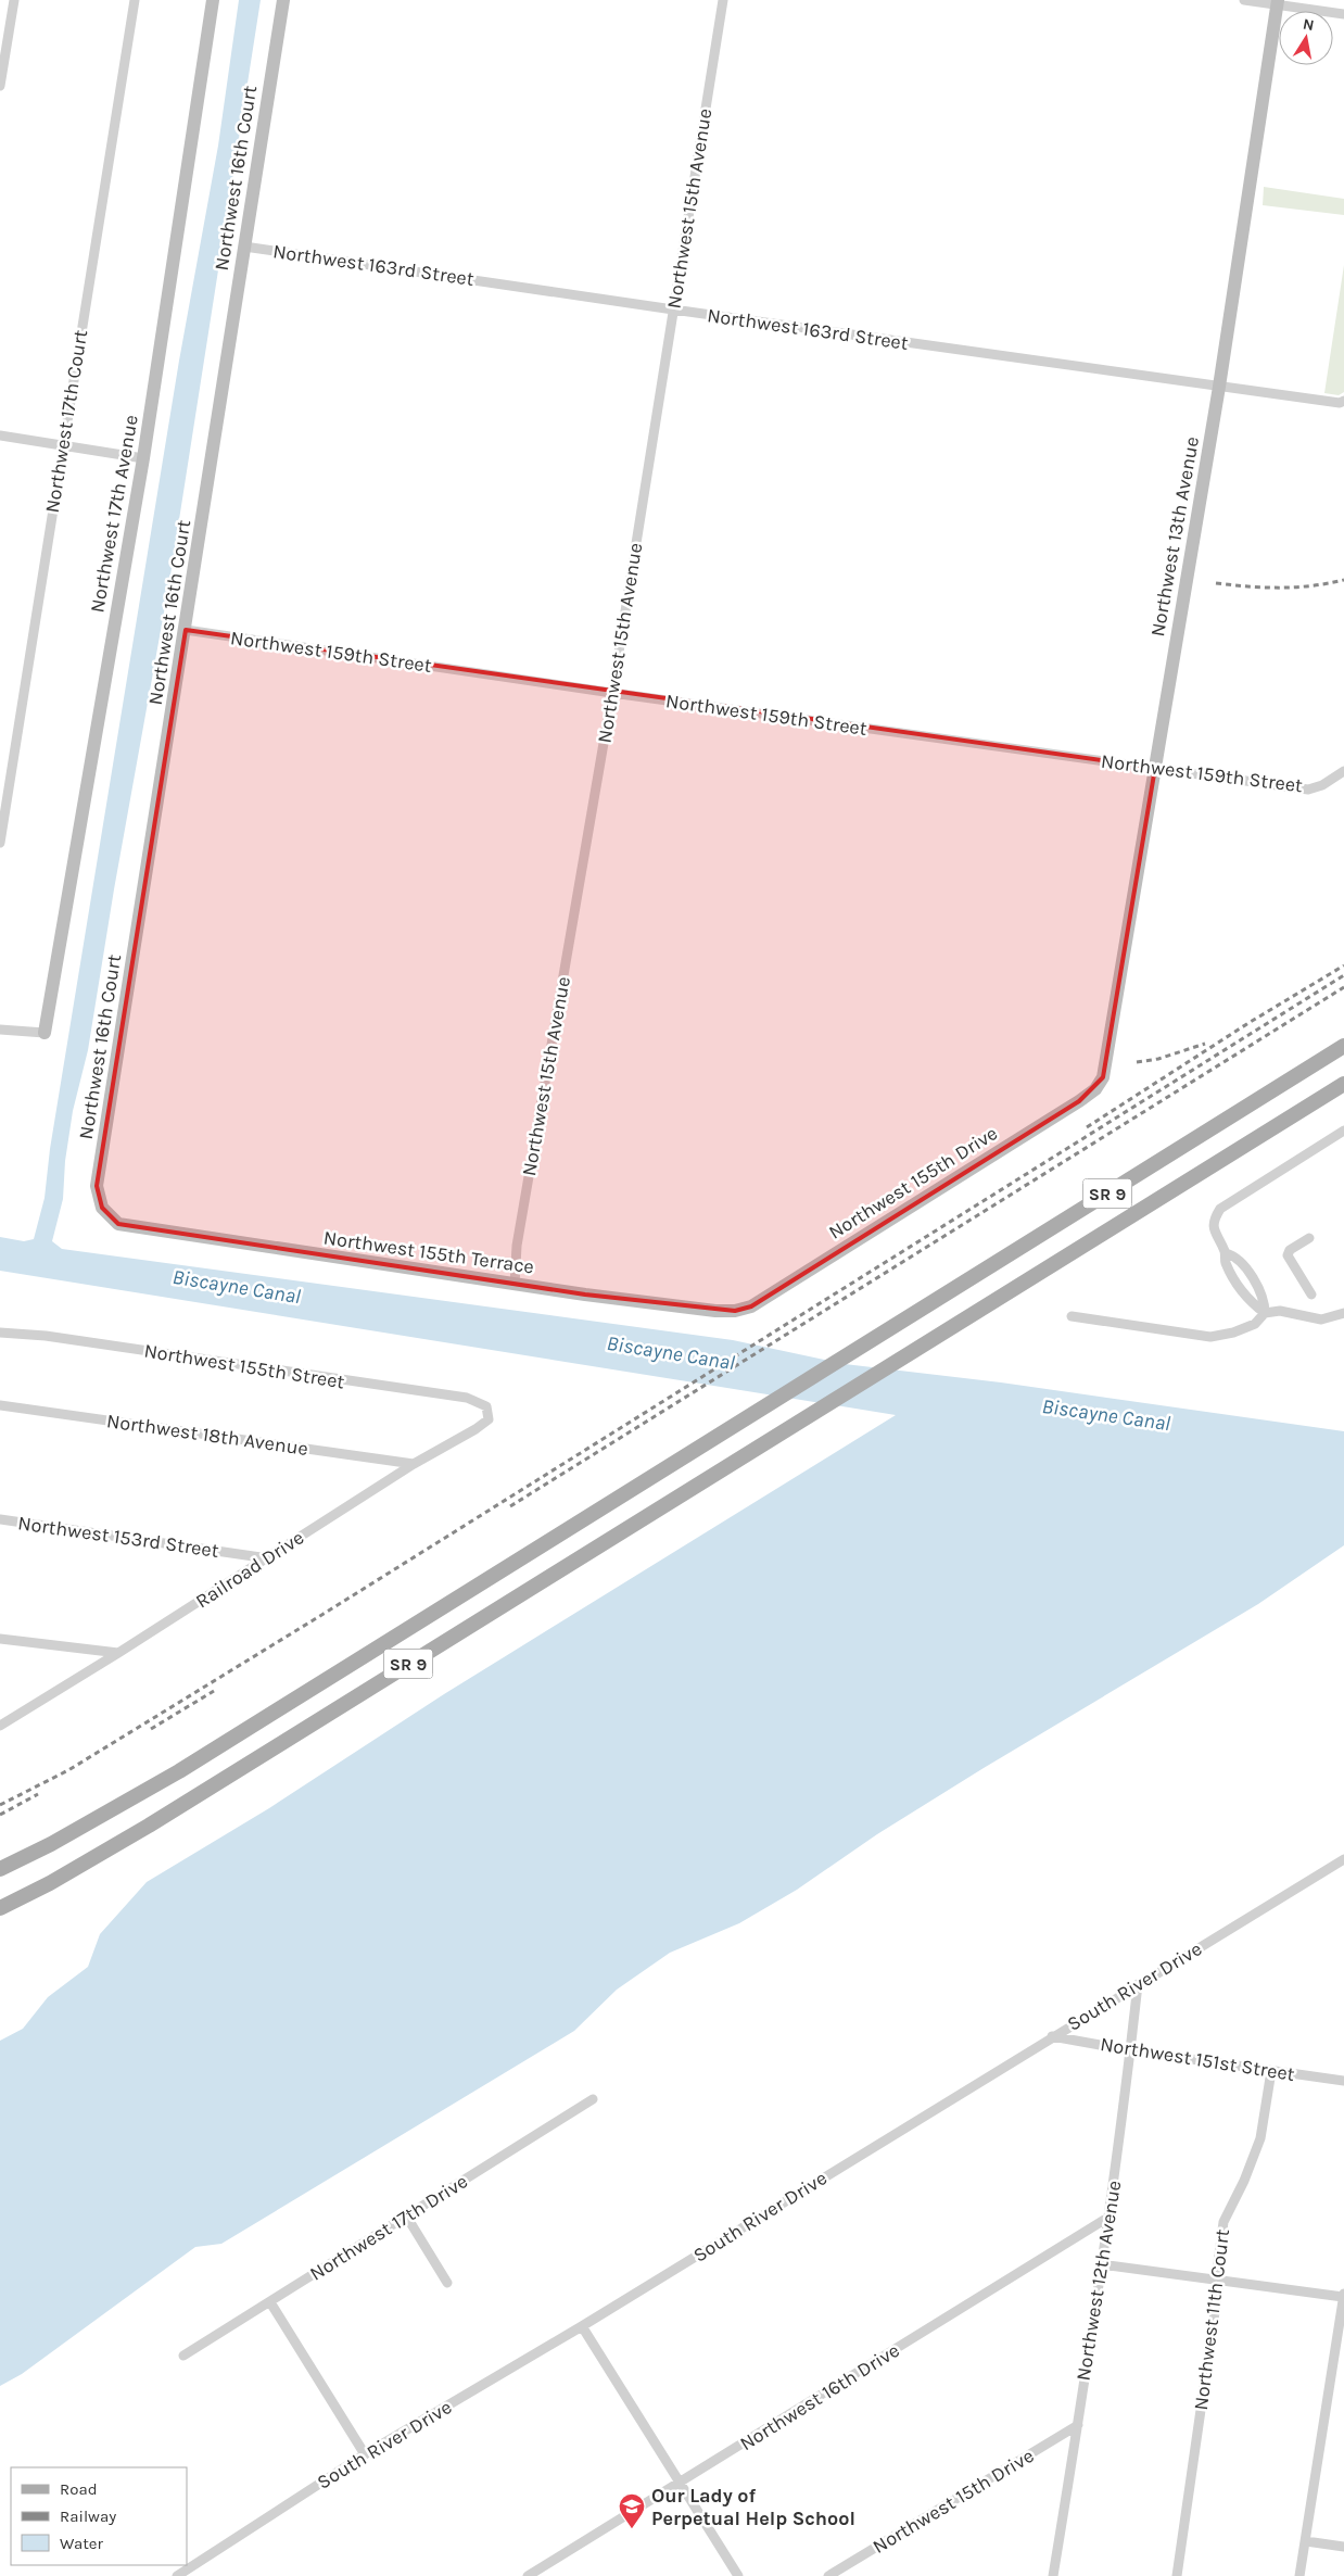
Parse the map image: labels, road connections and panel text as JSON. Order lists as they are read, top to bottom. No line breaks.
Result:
{"streets":{"main road":["SR 9"],"street":["Northwest 16th Court","Northwest 15th Avenue","Northwest 163rd Street","Northwest 17th Court","Northwest 17th Avenue","Northwest 13th Avenue","Northwest 159th Street","Northwest 155th Drive","Northwest 155th Terrace","Northwest 155th Street","Northwest 18th Avenue","Northwest 153rd Street","Railroad Drive","South River Drive","Northwest 151st Street","Northwest 17th Drive","Northwest 12th Avenue","Northwest 11th Court","Northwest 16th Drive","Northwest 15th Drive"]},"crossings":[["Northwest 16th Court","Northwest 163rd Street"],["Northwest 16th Court","Northwest 159th Street"],["Northwest 16th Court","Northwest 155th Terrace"],["Northwest 15th Avenue","Northwest 163rd Street"],["Northwest 15th Avenue","Northwest 159th Street"],["Northwest 15th Avenue","Northwest 155th Terrace"],["Northwest 163rd Street","Northwest 13th Avenue"],["Northwest 13th Avenue","Northwest 159th Street"],["Northwest 13th Avenue","Northwest 155th Drive"],["Northwest 155th Drive","Northwest 155th Terrace"],["Northwest 155th Street","Railroad Drive"],["Northwest 18th Avenue","Railroad Drive"],["Northwest 153rd Street","Railroad Drive"],["South River Drive","Northwest 151st Street"],["South River Drive","Northwest 12th Avenue"],["Northwest 151st Street","Northwest 12th Avenue"],["Northwest 151st Street","Northwest 11th Court"],["Northwest 12th Avenue","Northwest 16th Drive"],["Northwest 12th Avenue","Northwest 15th Drive"]],"water":["Biscayne Canal"],"places":{"school or university":["Our Lady of Perpetual Help School"]},"legend":["Road","Railway","Water"],"north":"top"}
